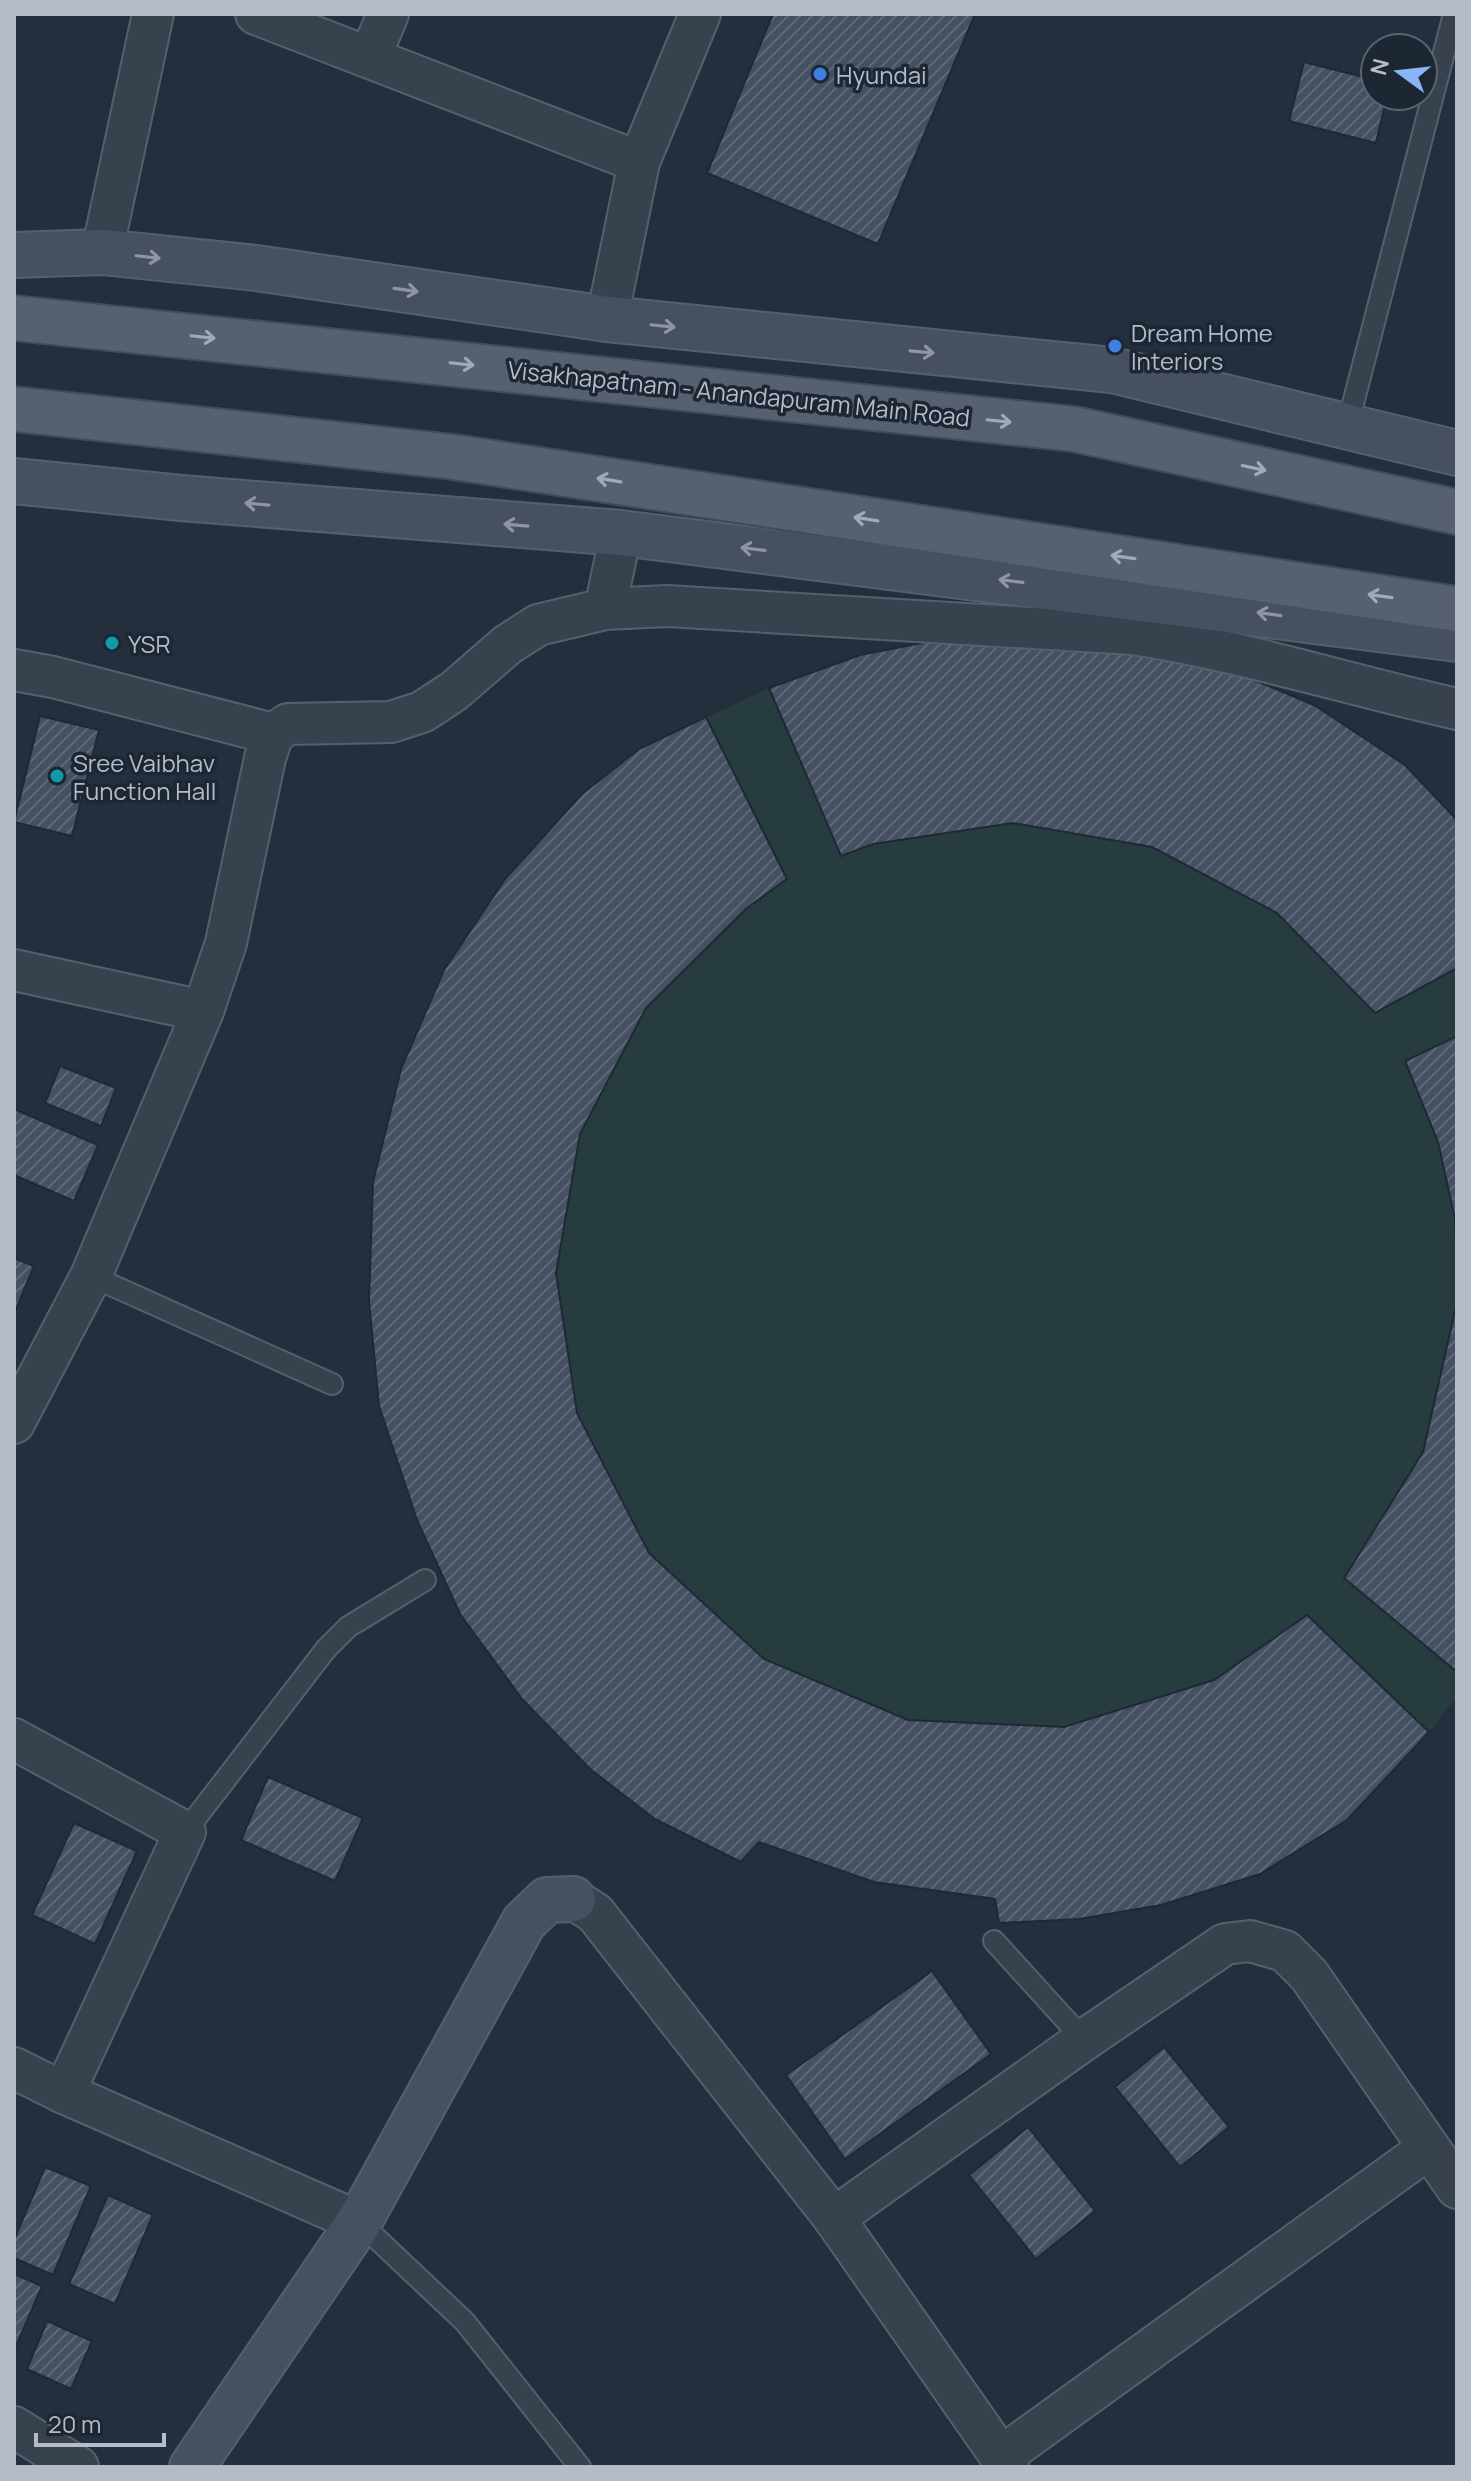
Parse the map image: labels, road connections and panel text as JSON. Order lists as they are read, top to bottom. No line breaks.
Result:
{"streets":{"main road":["Visakhapatnam - Anandapuram Main Road"]},"places":["Hyundai","Dream Home Interiors","YSR","Sree Vaibhav Function Hall"],"scale_bar":"20 m","north":"left"}
